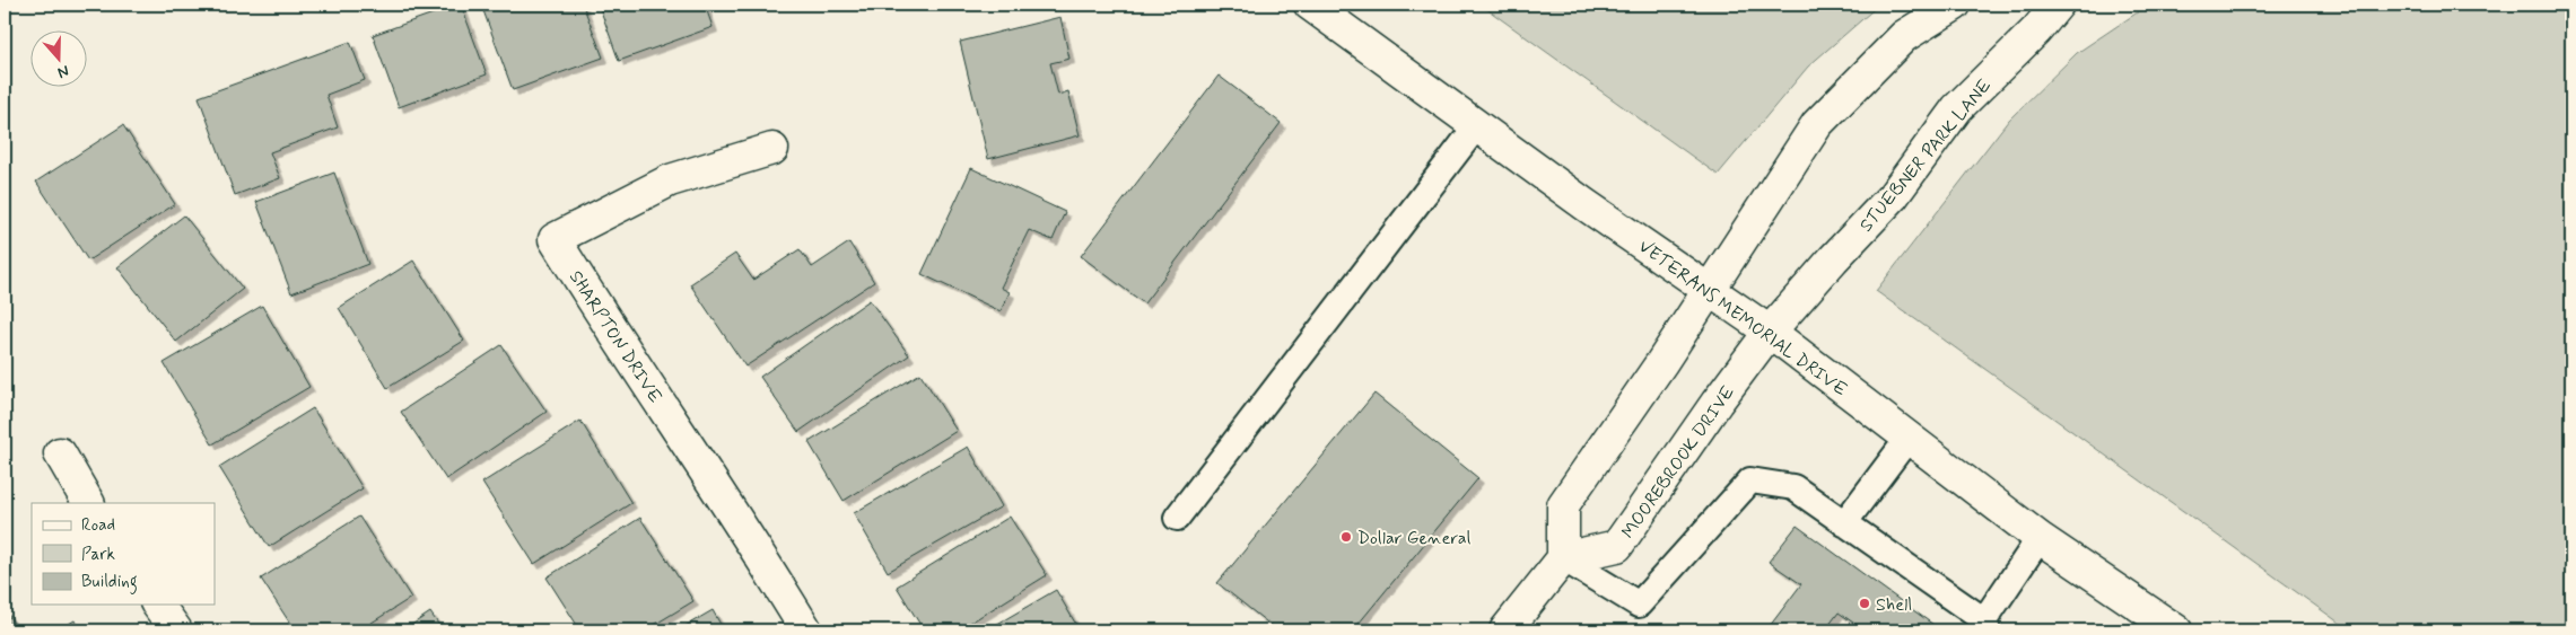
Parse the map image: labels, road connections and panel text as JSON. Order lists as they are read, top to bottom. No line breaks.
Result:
{"streets":{"street":["STUEBNER PARK LANE","VETERANS MEMORIAL DRIVE","SHARPTON DRIVE","MOOREBROOK DRIVE"]},"crossings":[["STUEBNER PARK LANE","VETERANS MEMORIAL DRIVE"],["STUEBNER PARK LANE","MOOREBROOK DRIVE"],["VETERANS MEMORIAL DRIVE","MOOREBROOK DRIVE"]],"places":["Dollar General","Shell"],"legend":["Road","Park","Building"],"north":"bottom"}
